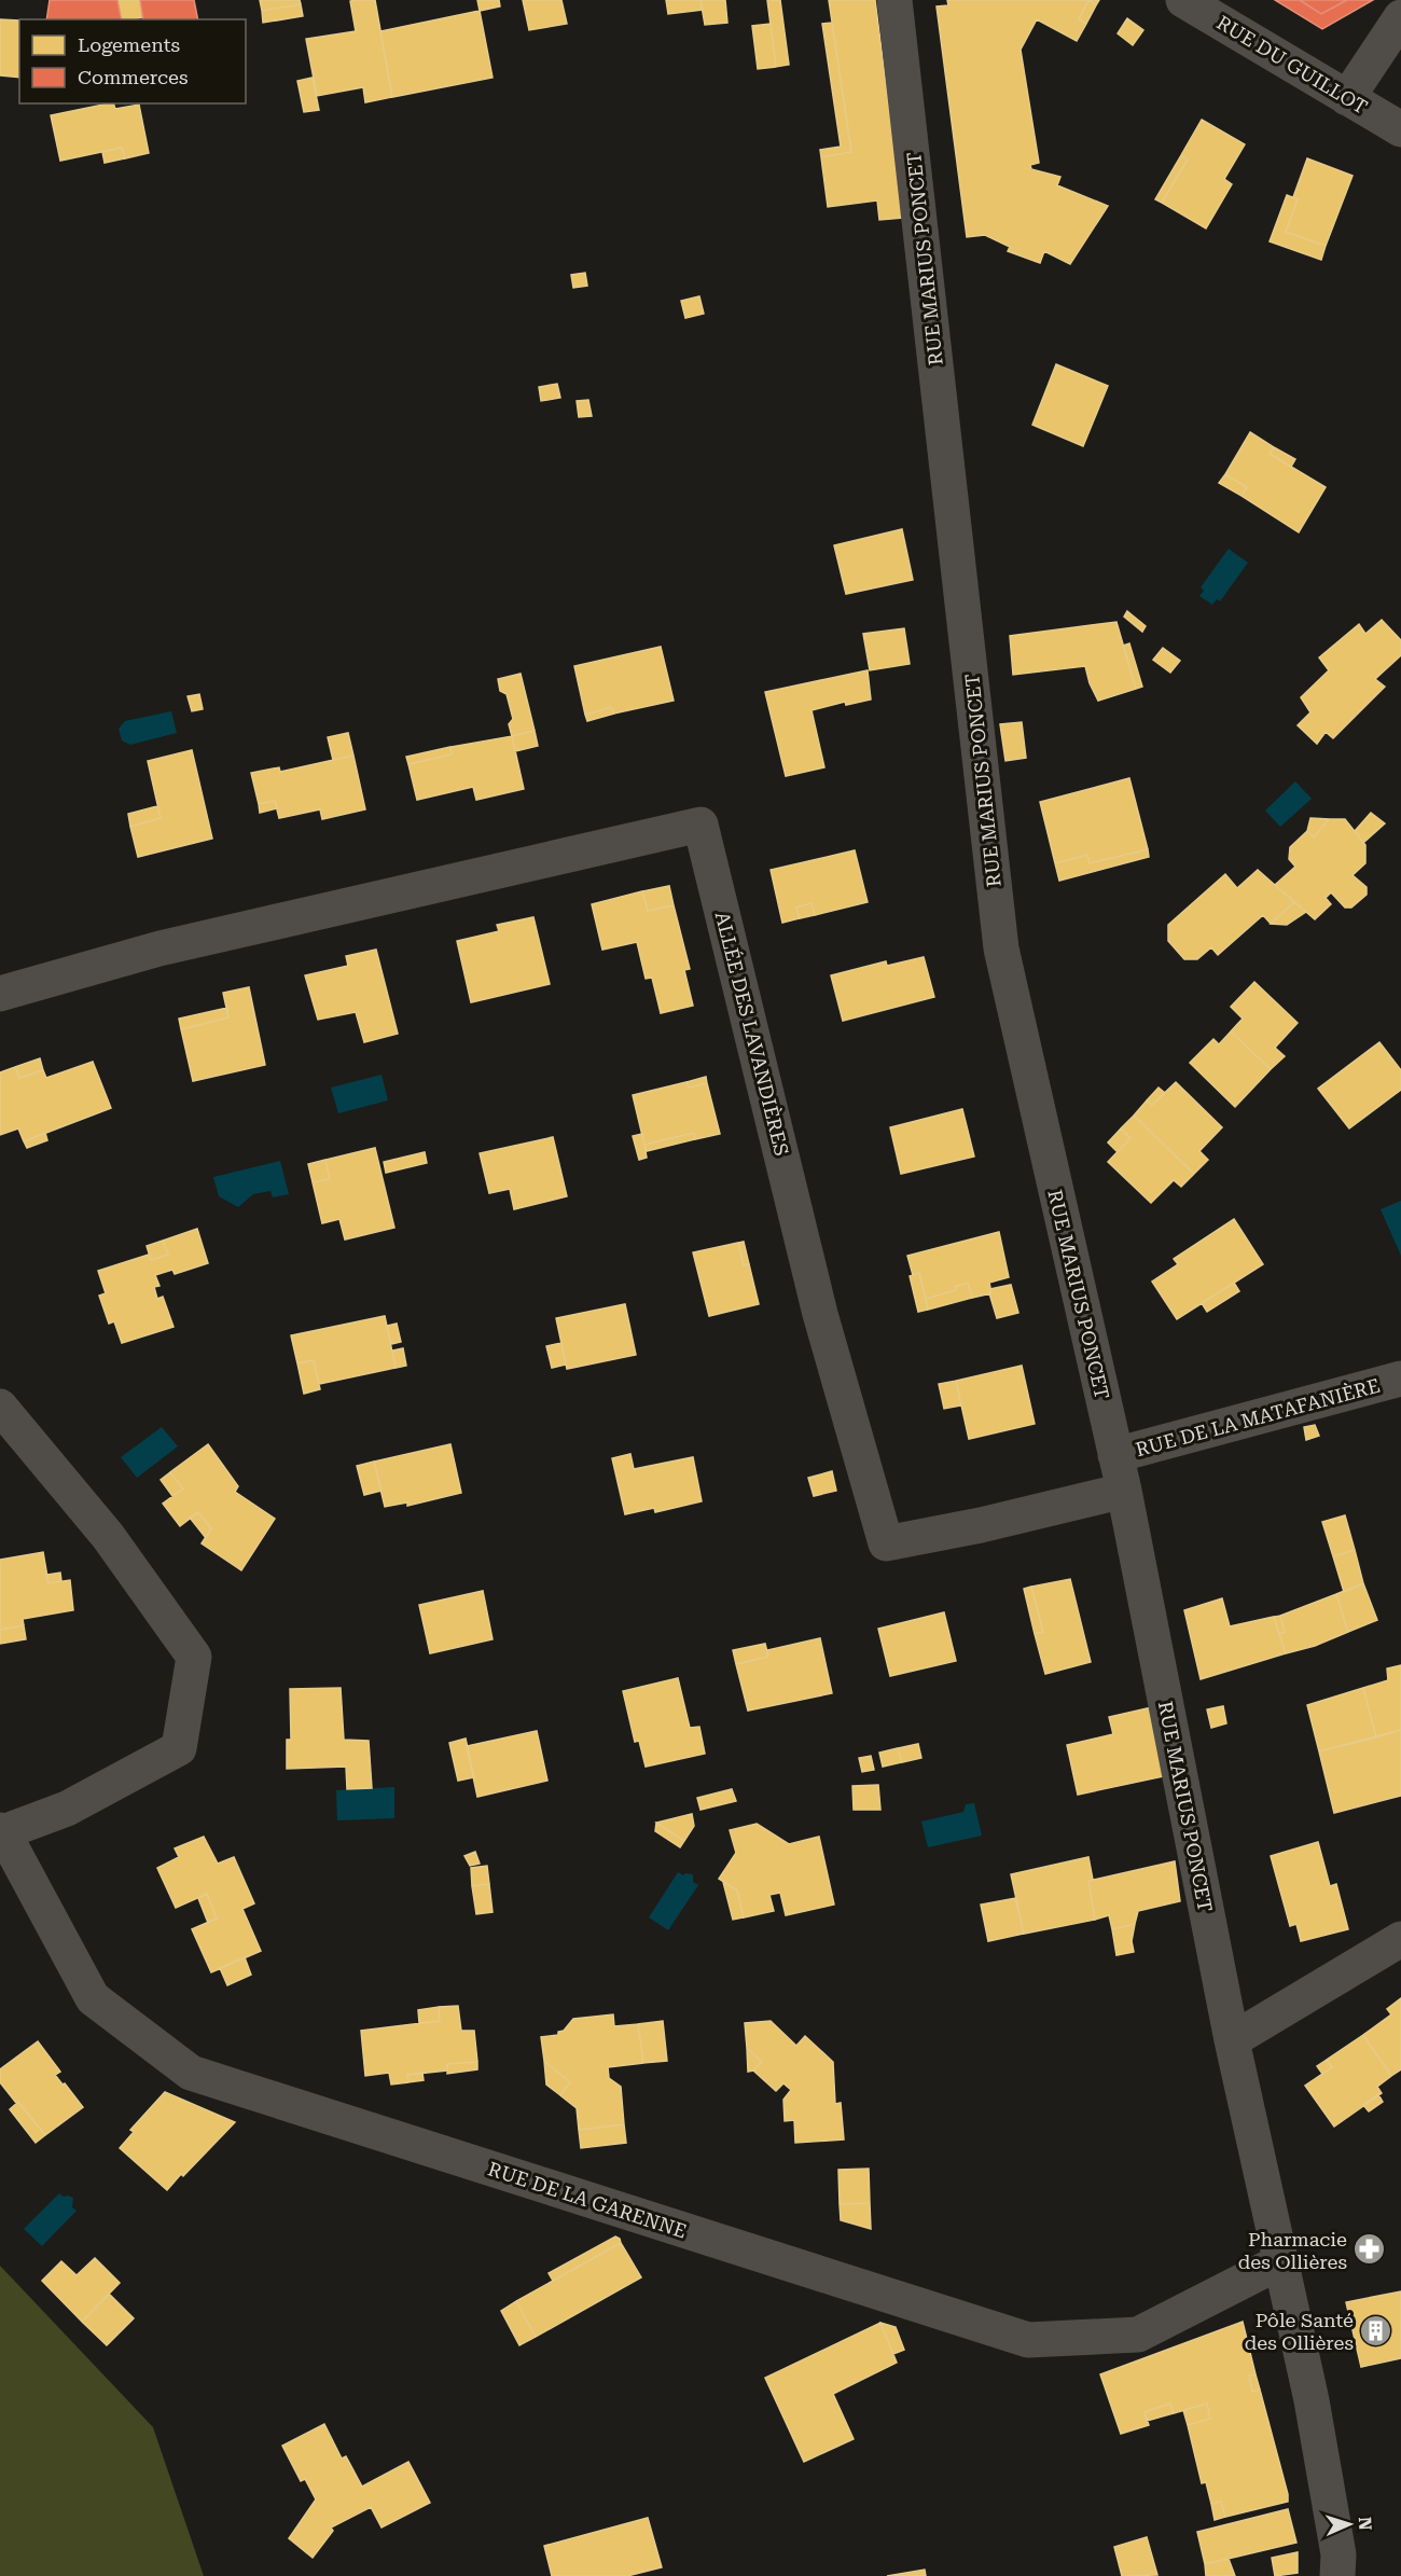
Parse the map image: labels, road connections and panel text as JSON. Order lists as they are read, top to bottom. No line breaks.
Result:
{"streets":{"street":["RUE DU GUILLOT","RUE MARIUS PONCET","ALLÉE DES LAVANDIÈRES","RUE DE LA MATAFANIÈRE","RUE DE LA GARENNE"]},"crossings":[["RUE MARIUS PONCET","ALLÉE DES LAVANDIÈRES"],["RUE MARIUS PONCET","RUE DE LA MATAFANIÈRE"],["RUE MARIUS PONCET","RUE DE LA GARENNE"]],"places":{"pharmacy":["Pharmacie des Ollières"],"building":["Pôle Santé des Ollières"]},"legend":["Logements","Commerces"],"north":"right"}
